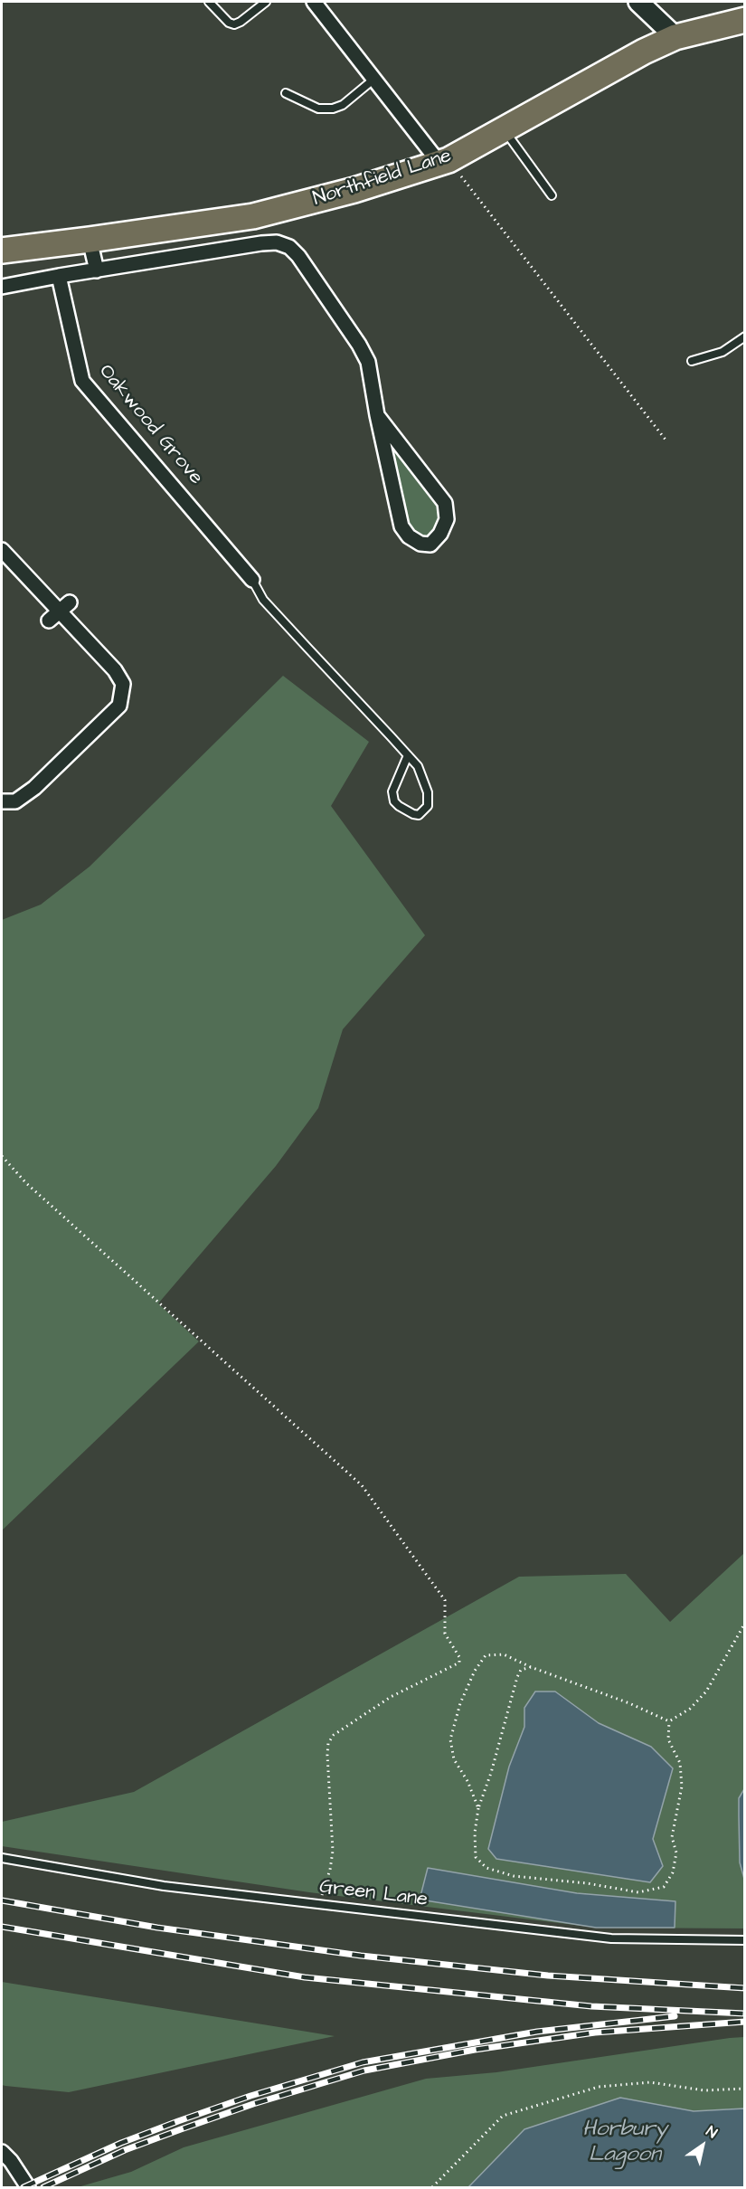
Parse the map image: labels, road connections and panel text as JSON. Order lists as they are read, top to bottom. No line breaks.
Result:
{"streets":{"highway":["Northfield Lane"],"street":["Oakwood Grove"],"lane":["Green Lane"]},"water":["Horbury Lagoon"],"north":"top right"}
